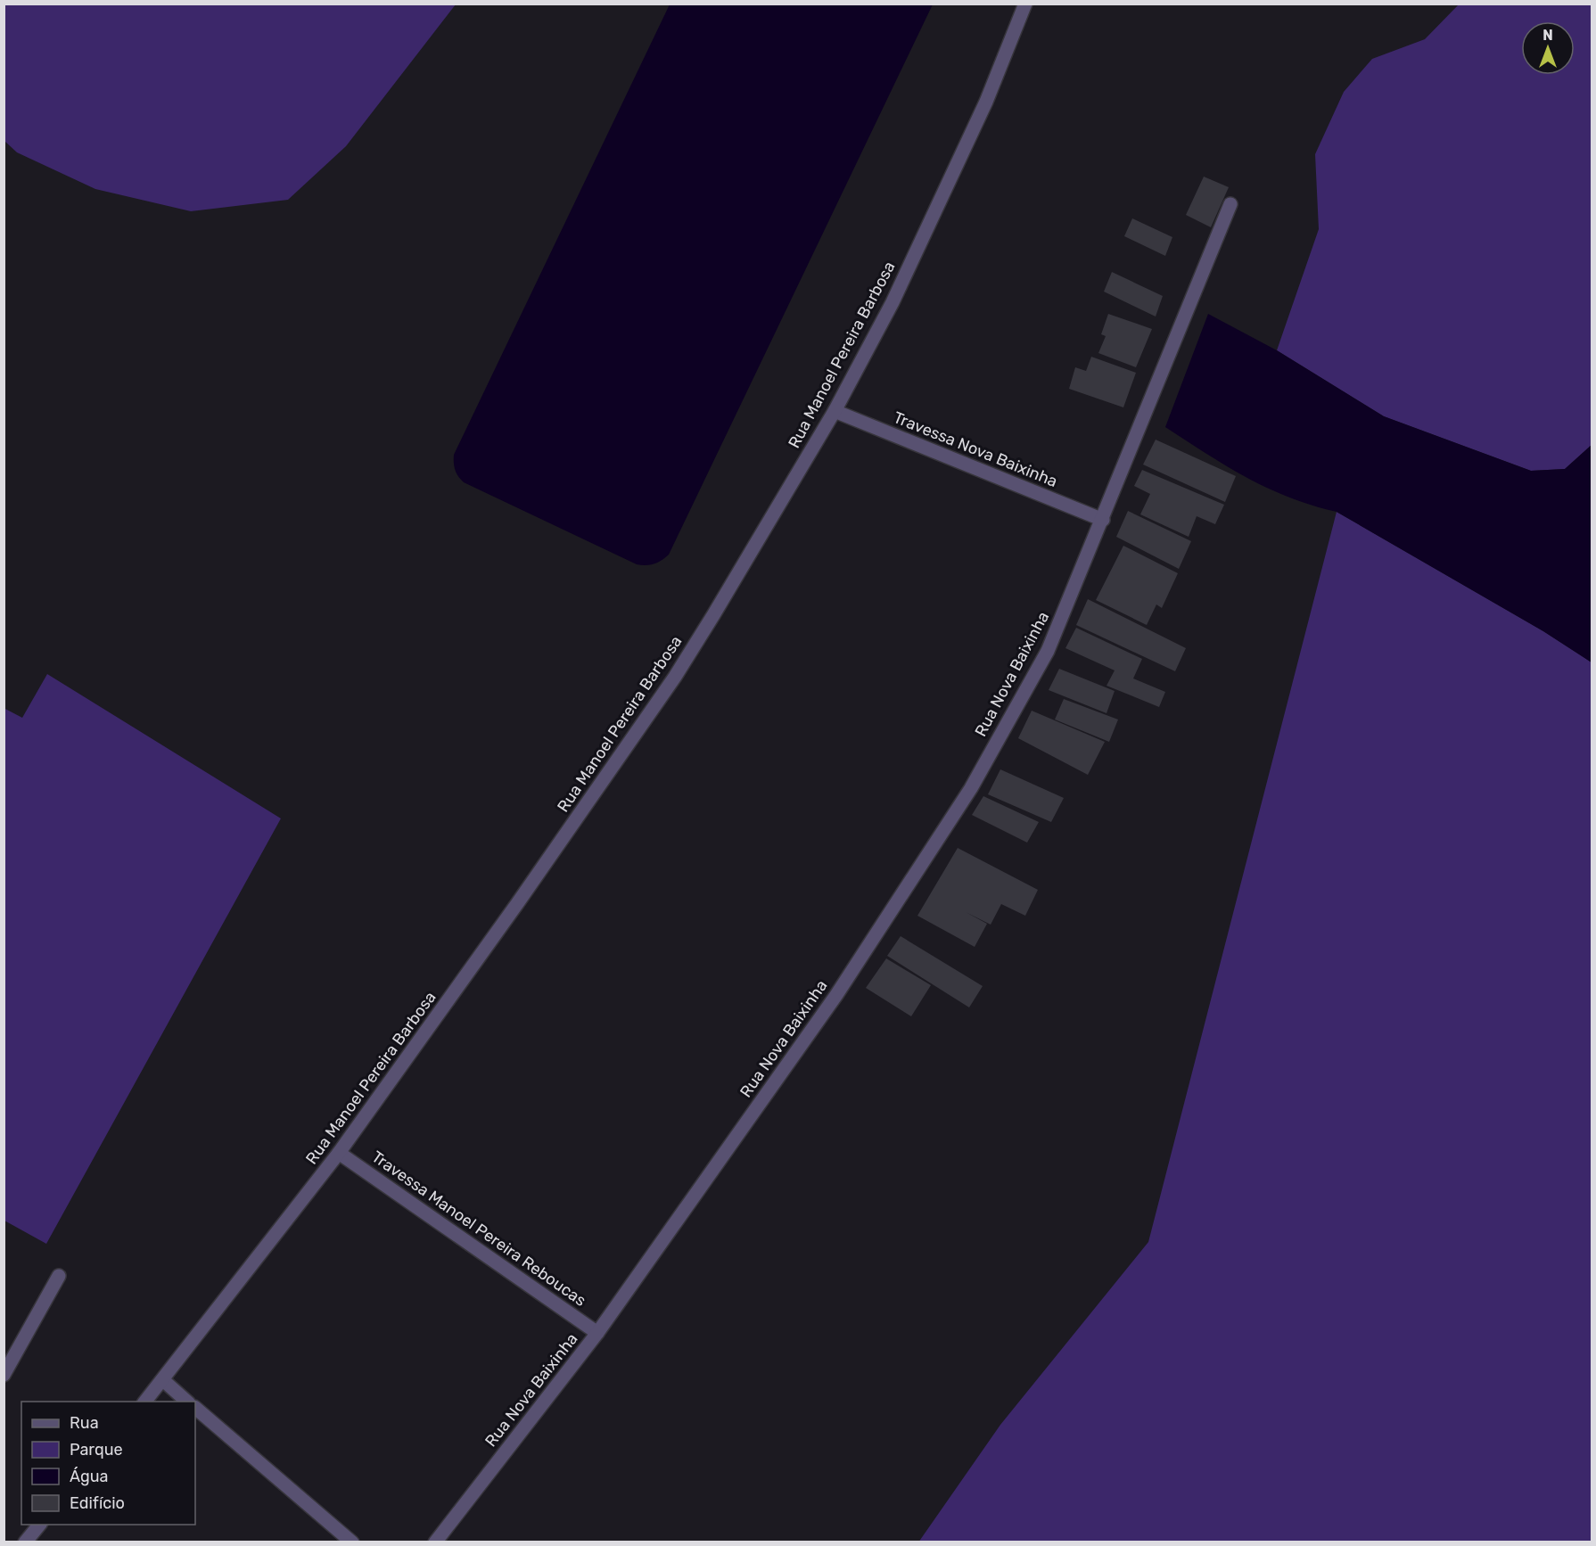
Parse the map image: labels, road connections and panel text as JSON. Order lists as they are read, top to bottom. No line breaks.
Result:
{"streets":{"street":["Rua Manoel Pereira Barbosa","Travessa Nova Baixinha","Rua Nova Baixinha","Travessa Manoel Pereira Reboucas"]},"crossings":[["Rua Manoel Pereira Barbosa","Travessa Nova Baixinha"],["Rua Manoel Pereira Barbosa","Travessa Manoel Pereira Reboucas"],["Travessa Nova Baixinha","Rua Nova Baixinha"],["Rua Nova Baixinha","Travessa Manoel Pereira Reboucas"]],"legend":["Rua","Parque","Água","Edifício"],"north":"top"}
